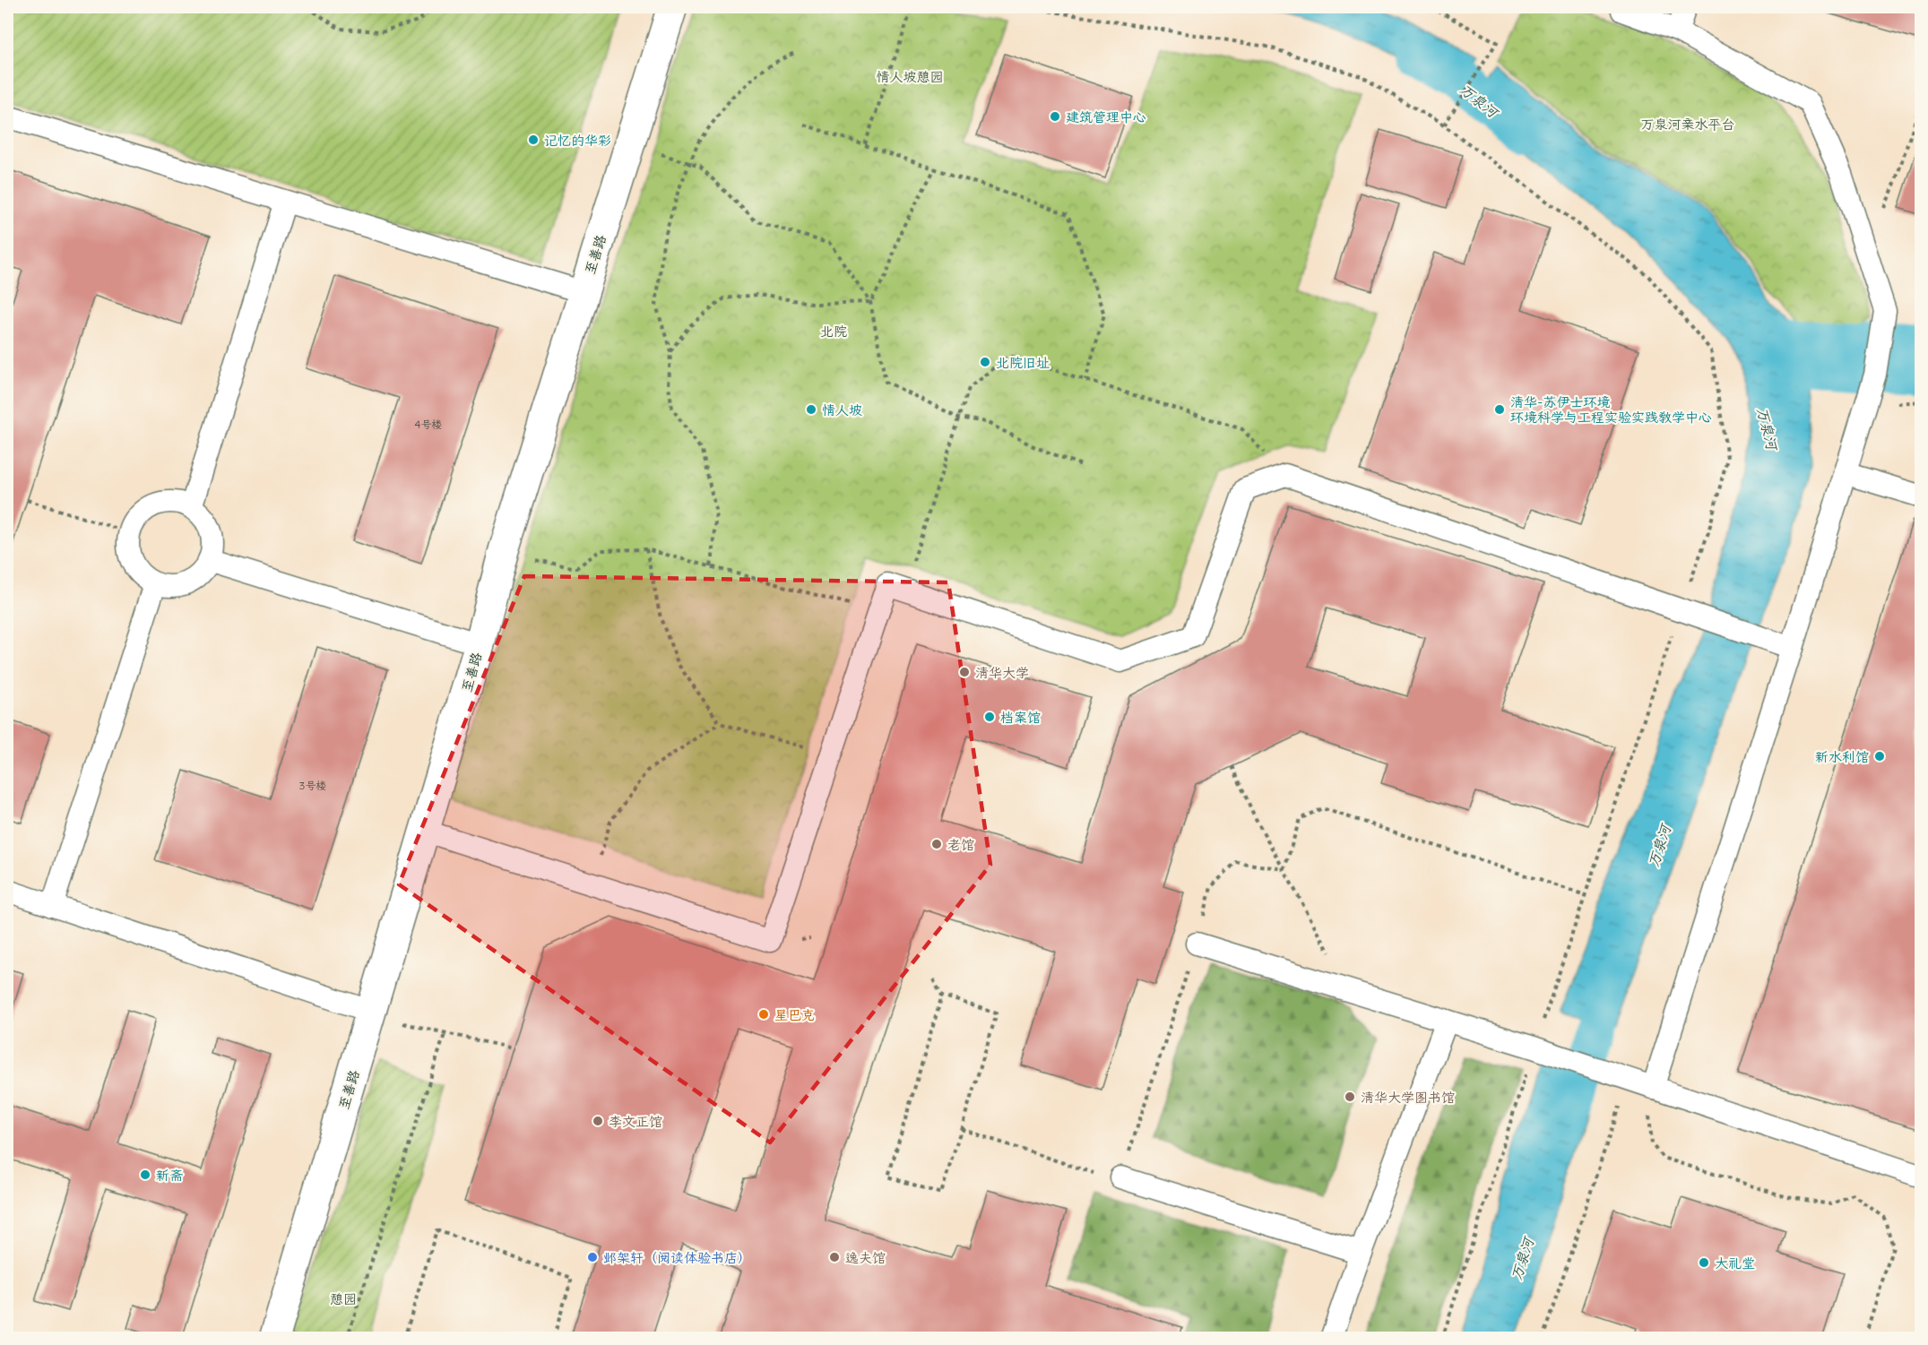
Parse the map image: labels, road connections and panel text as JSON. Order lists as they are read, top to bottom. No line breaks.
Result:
{"streets":{"street":["至善路"]},"water":["万泉河"],"parks":["情人坡憩园","万泉河亲水平台","北院","憩园"],"places":["建筑管理中心","记忆的华彩","北院旧址","情人坡","清华-苏伊士环境 环境科学与工程实验实践教学中心","清华大学","档案馆","新水利馆","老馆","星巴克","清华大学图书馆","李文正馆","新斋","邺架轩（阅读体验书店）","逸夫馆","大礼堂"],"house_numbers":["4号楼","3号楼"]}
